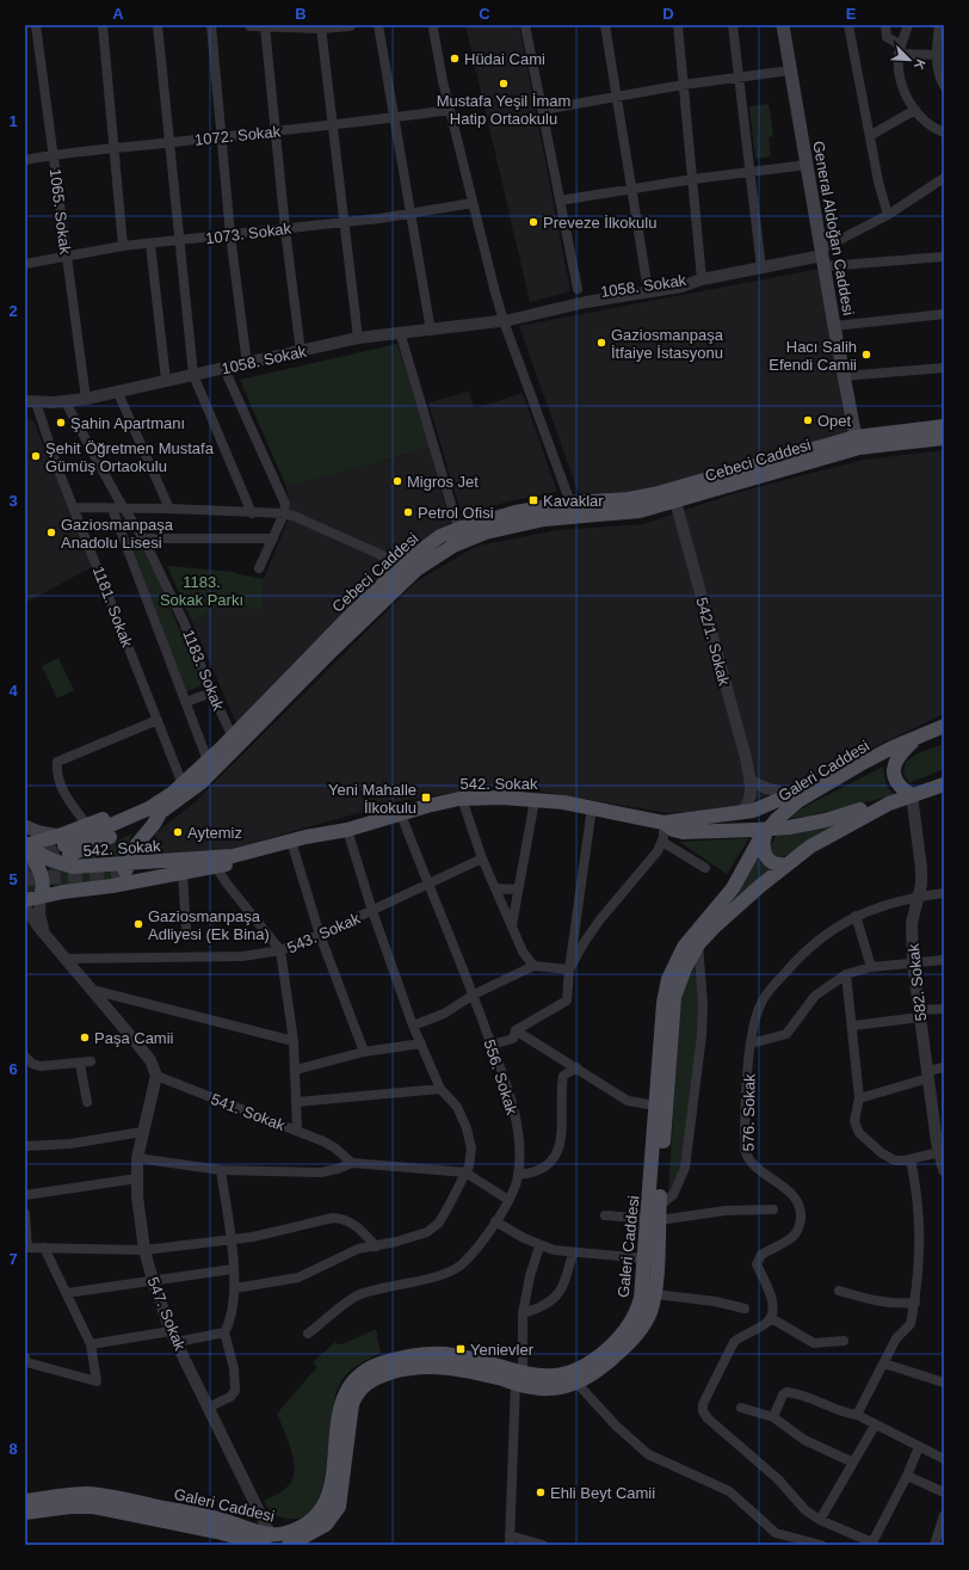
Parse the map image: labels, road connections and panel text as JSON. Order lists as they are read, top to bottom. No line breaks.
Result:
{"streets":{"main road":["General Aldoğan Caddesi","Cebeci Caddesi","Galeri Caddesi","542. Sokak"],"street":["1072. Sokak","1065. Sokak","1073. Sokak","1058. Sokak","1181. Sokak","542/1. Sokak","1183. Sokak","543. Sokak","582. Sokak","556. Sokak","541. Sokak","576. Sokak","547. Sokak"]},"crossings":[["1072. Sokak","1065. Sokak"],["1065. Sokak","1073. Sokak"],["1065. Sokak","1058. Sokak"],["General Aldoğan Caddesi","1058. Sokak"],["General Aldoğan Caddesi","Cebeci Caddesi"],["1058. Sokak","1181. Sokak"],["1058. Sokak","1183. Sokak"],["Cebeci Caddesi","1181. Sokak"],["Cebeci Caddesi","542/1. Sokak"],["Cebeci Caddesi","1183. Sokak"],["Galeri Caddesi","582. Sokak"],["Galeri Caddesi","547. Sokak"],["542. Sokak","556. Sokak"],["543. Sokak","556. Sokak"],["582. Sokak","576. Sokak"],["541. Sokak","547. Sokak"]],"parks":["1183. Sokak Parkı"],"places":{"other":["Hüdai Cami","Mustafa Yeşil İmam Hatip Ortaokulu","Preveze İlkokulu","Gaziosmanpaşa İtfaiye İstasyonu","Hacı Salih Efendi Camii","Opet","Şahin Apartmanı","Şehit Öğretmen Mustafa Gümüş Ortaokulu","Migros Jet","Petrol Ofisi","Gaziosmanpaşa Anadolu Lisesi","Aytemiz","Gaziosmanpaşa Adliyesi (Ek Bina)","Paşa Camii","Ehli Beyt Camii"],"transit":["Kavaklar","Yeni Mahalle İlkokulu","Yenievler"]},"north":"bottom right","grid":{"columns":["A","B","C","D","E"],"rows":["1","2","3","4","5","6","7","8"]}}
